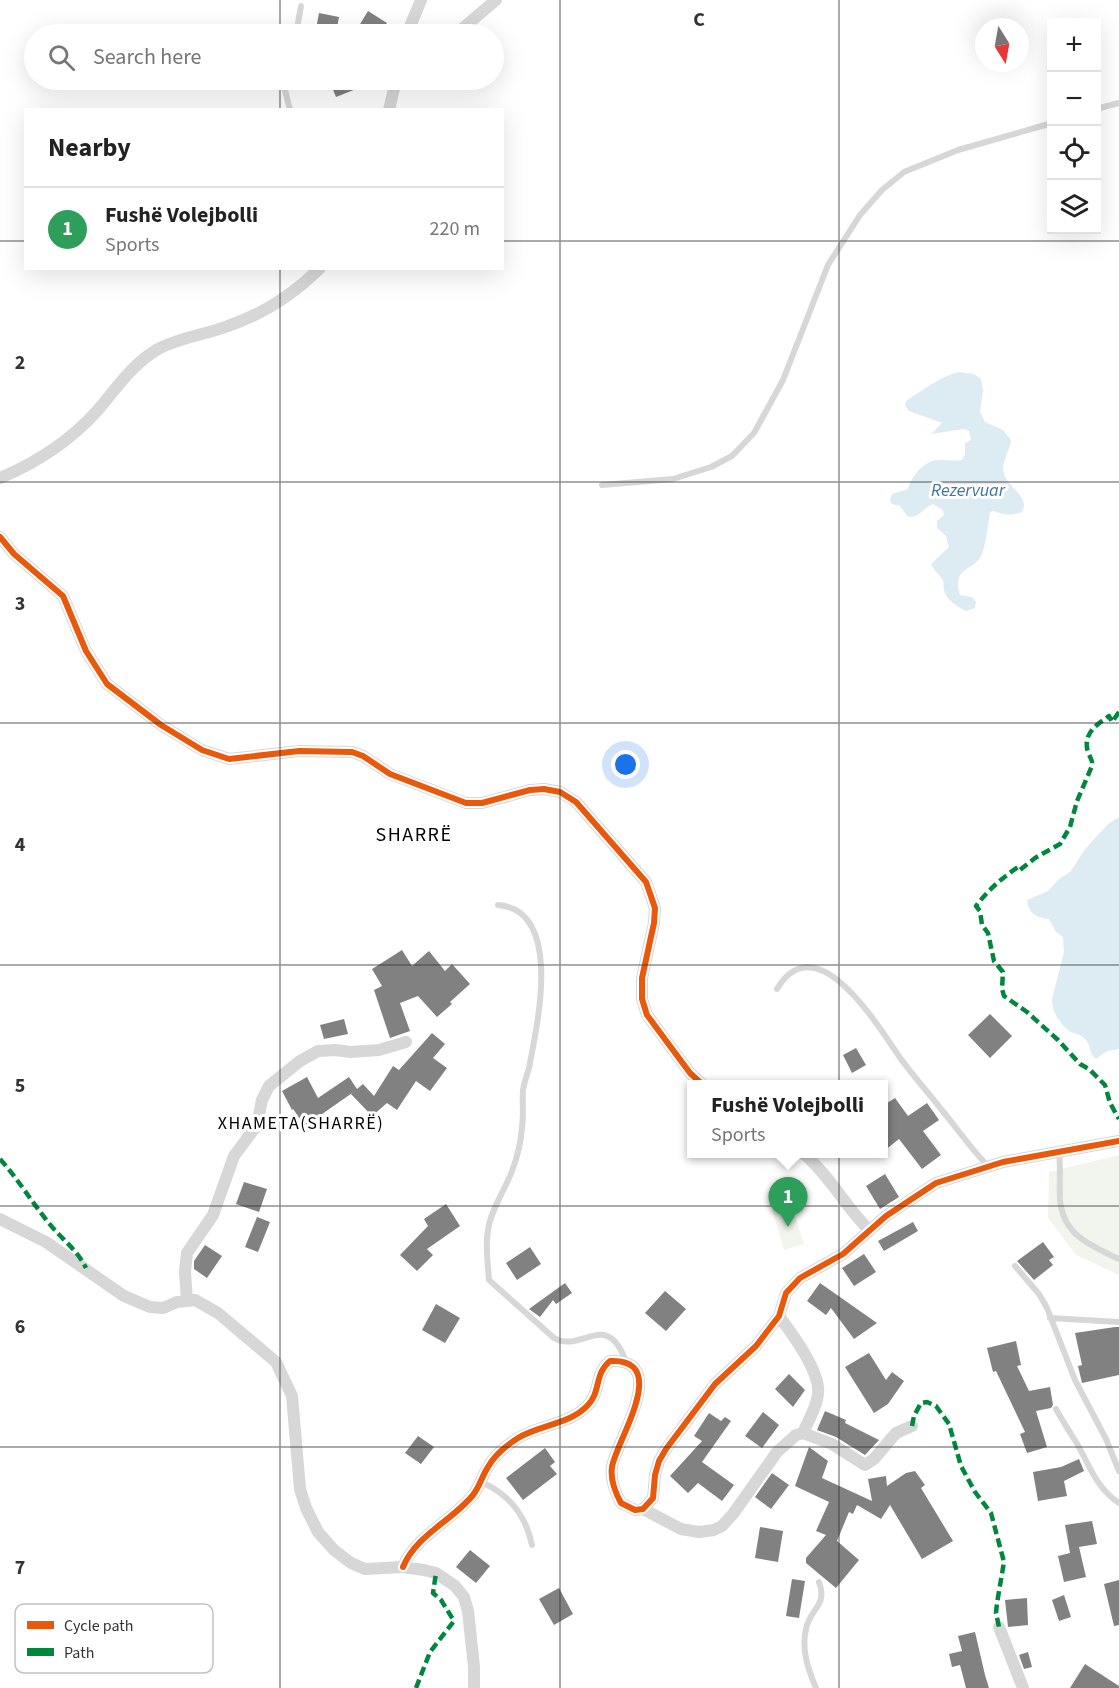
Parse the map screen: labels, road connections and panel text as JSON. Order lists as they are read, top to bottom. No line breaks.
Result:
{"districts":["SHARRË","XHAMETA(SHARRË)"],"water":["Rezervuar"],"legend":["Cycle path","Path"],"north":"bottom","page":{"map_buttons":["+","−"],"search":"Search here","heading":"Nearby","list":[{"mark":"1","name":"Fushë Volejbolli","note":"Sports","value":"220 m"}],"popup":["Fushë Volejbolli","Sports"],"pins":"1"},"grid":{"columns":["C"],"rows":["2","3","4","5","6","7"]}}
